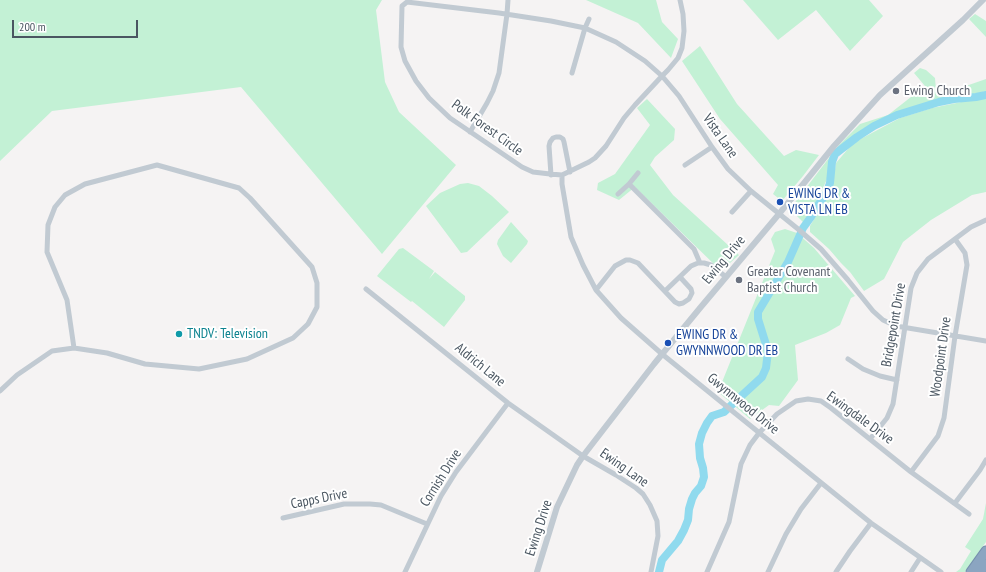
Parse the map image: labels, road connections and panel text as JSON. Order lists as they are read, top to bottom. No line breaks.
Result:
{"streets":{"street":["Polk Forest Circle","Vista Lane","Ewing Drive","Bridgepoint Drive","Woodpoint Drive","Aldrich Lane","Gwynnwood Drive","Ewingdale Drive","Ewing Lane","Cornish Drive","Capps Drive"]},"crossings":[["Polk Forest Circle","Vista Lane"],["Polk Forest Circle","Gwynnwood Drive"],["Vista Lane","Ewing Drive"],["Vista Lane","Bridgepoint Drive"],["Vista Lane","Woodpoint Drive"],["Ewing Drive","Aldrich Lane"],["Ewing Drive","Gwynnwood Drive"],["Ewing Drive","Ewing Lane"],["Bridgepoint Drive","Woodpoint Drive"],["Bridgepoint Drive","Ewingdale Drive"],["Woodpoint Drive","Ewingdale Drive"],["Aldrich Lane","Ewing Lane"],["Aldrich Lane","Cornish Drive"],["Gwynnwood Drive","Ewingdale Drive"],["Cornish Drive","Capps Drive"]],"places":["Ewing Church","EWING DR & VISTA LN EB","Greater Covenant Baptist Church","TNDV: Television","EWING DR & GWYNNWOOD DR EB"],"scale_bar":"200 m"}
